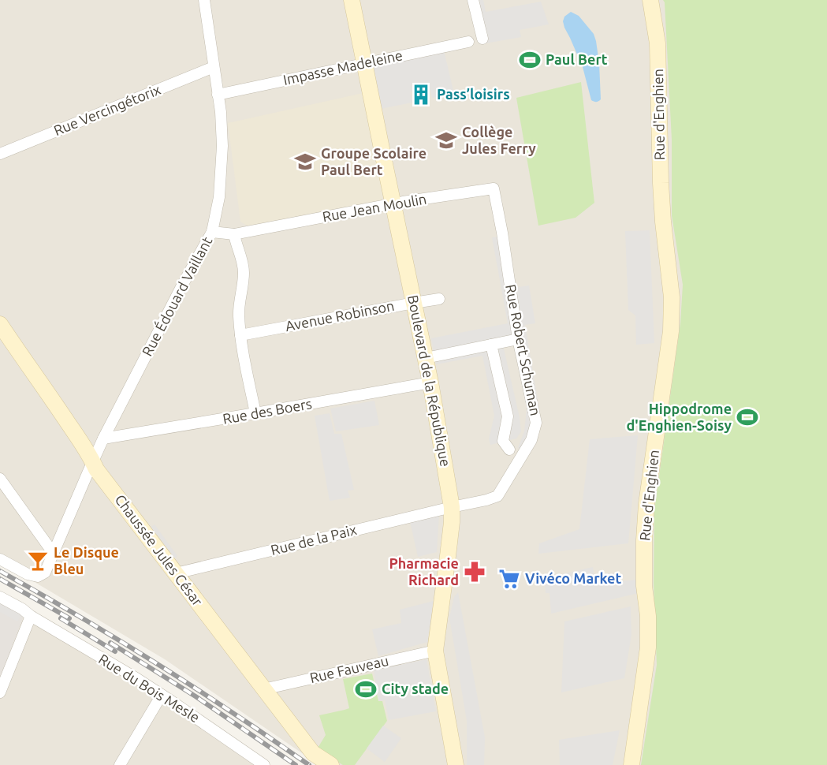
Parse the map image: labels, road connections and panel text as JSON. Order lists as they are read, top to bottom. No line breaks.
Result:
{"streets":{"street":["Impasse Madeleine","Rue Vercingétorix","Rue d'Enghien","Rue Jean Moulin","Rue Édouard Vaillant","Avenue Robinson","Rue Robert Schuman","Boulevard de la République","Rue des Boers","Rue de la Paix","Chaussée Jules César","Rue Fauveau","Rue du Bois Mesle"]},"crossings":[["Impasse Madeleine","Rue Édouard Vaillant"],["Impasse Madeleine","Boulevard de la République"],["Rue Vercingétorix","Rue Édouard Vaillant"],["Rue Jean Moulin","Rue Édouard Vaillant"],["Rue Jean Moulin","Rue Robert Schuman"],["Rue Jean Moulin","Boulevard de la République"],["Rue Édouard Vaillant","Rue des Boers"],["Rue Édouard Vaillant","Chaussée Jules César"],["Avenue Robinson","Boulevard de la République"],["Rue Robert Schuman","Boulevard de la République"],["Rue Robert Schuman","Rue de la Paix"],["Boulevard de la République","Rue des Boers"],["Boulevard de la République","Rue de la Paix"],["Boulevard de la République","Rue Fauveau"],["Rue de la Paix","Chaussée Jules César"],["Chaussée Jules César","Rue Fauveau"]],"places":{"sports":["Paul Bert","Hippodrome d'Enghien-Soisy","City stade"],"building":["Pass’loisirs"],"school or university":["Collège Jules Ferry","Groupe Scolaire Paul Bert"],"bar":["Le Disque Bleu"],"pharmacy":["Pharmacie Richard"],"supermarket":["Vivéco Market"]}}
